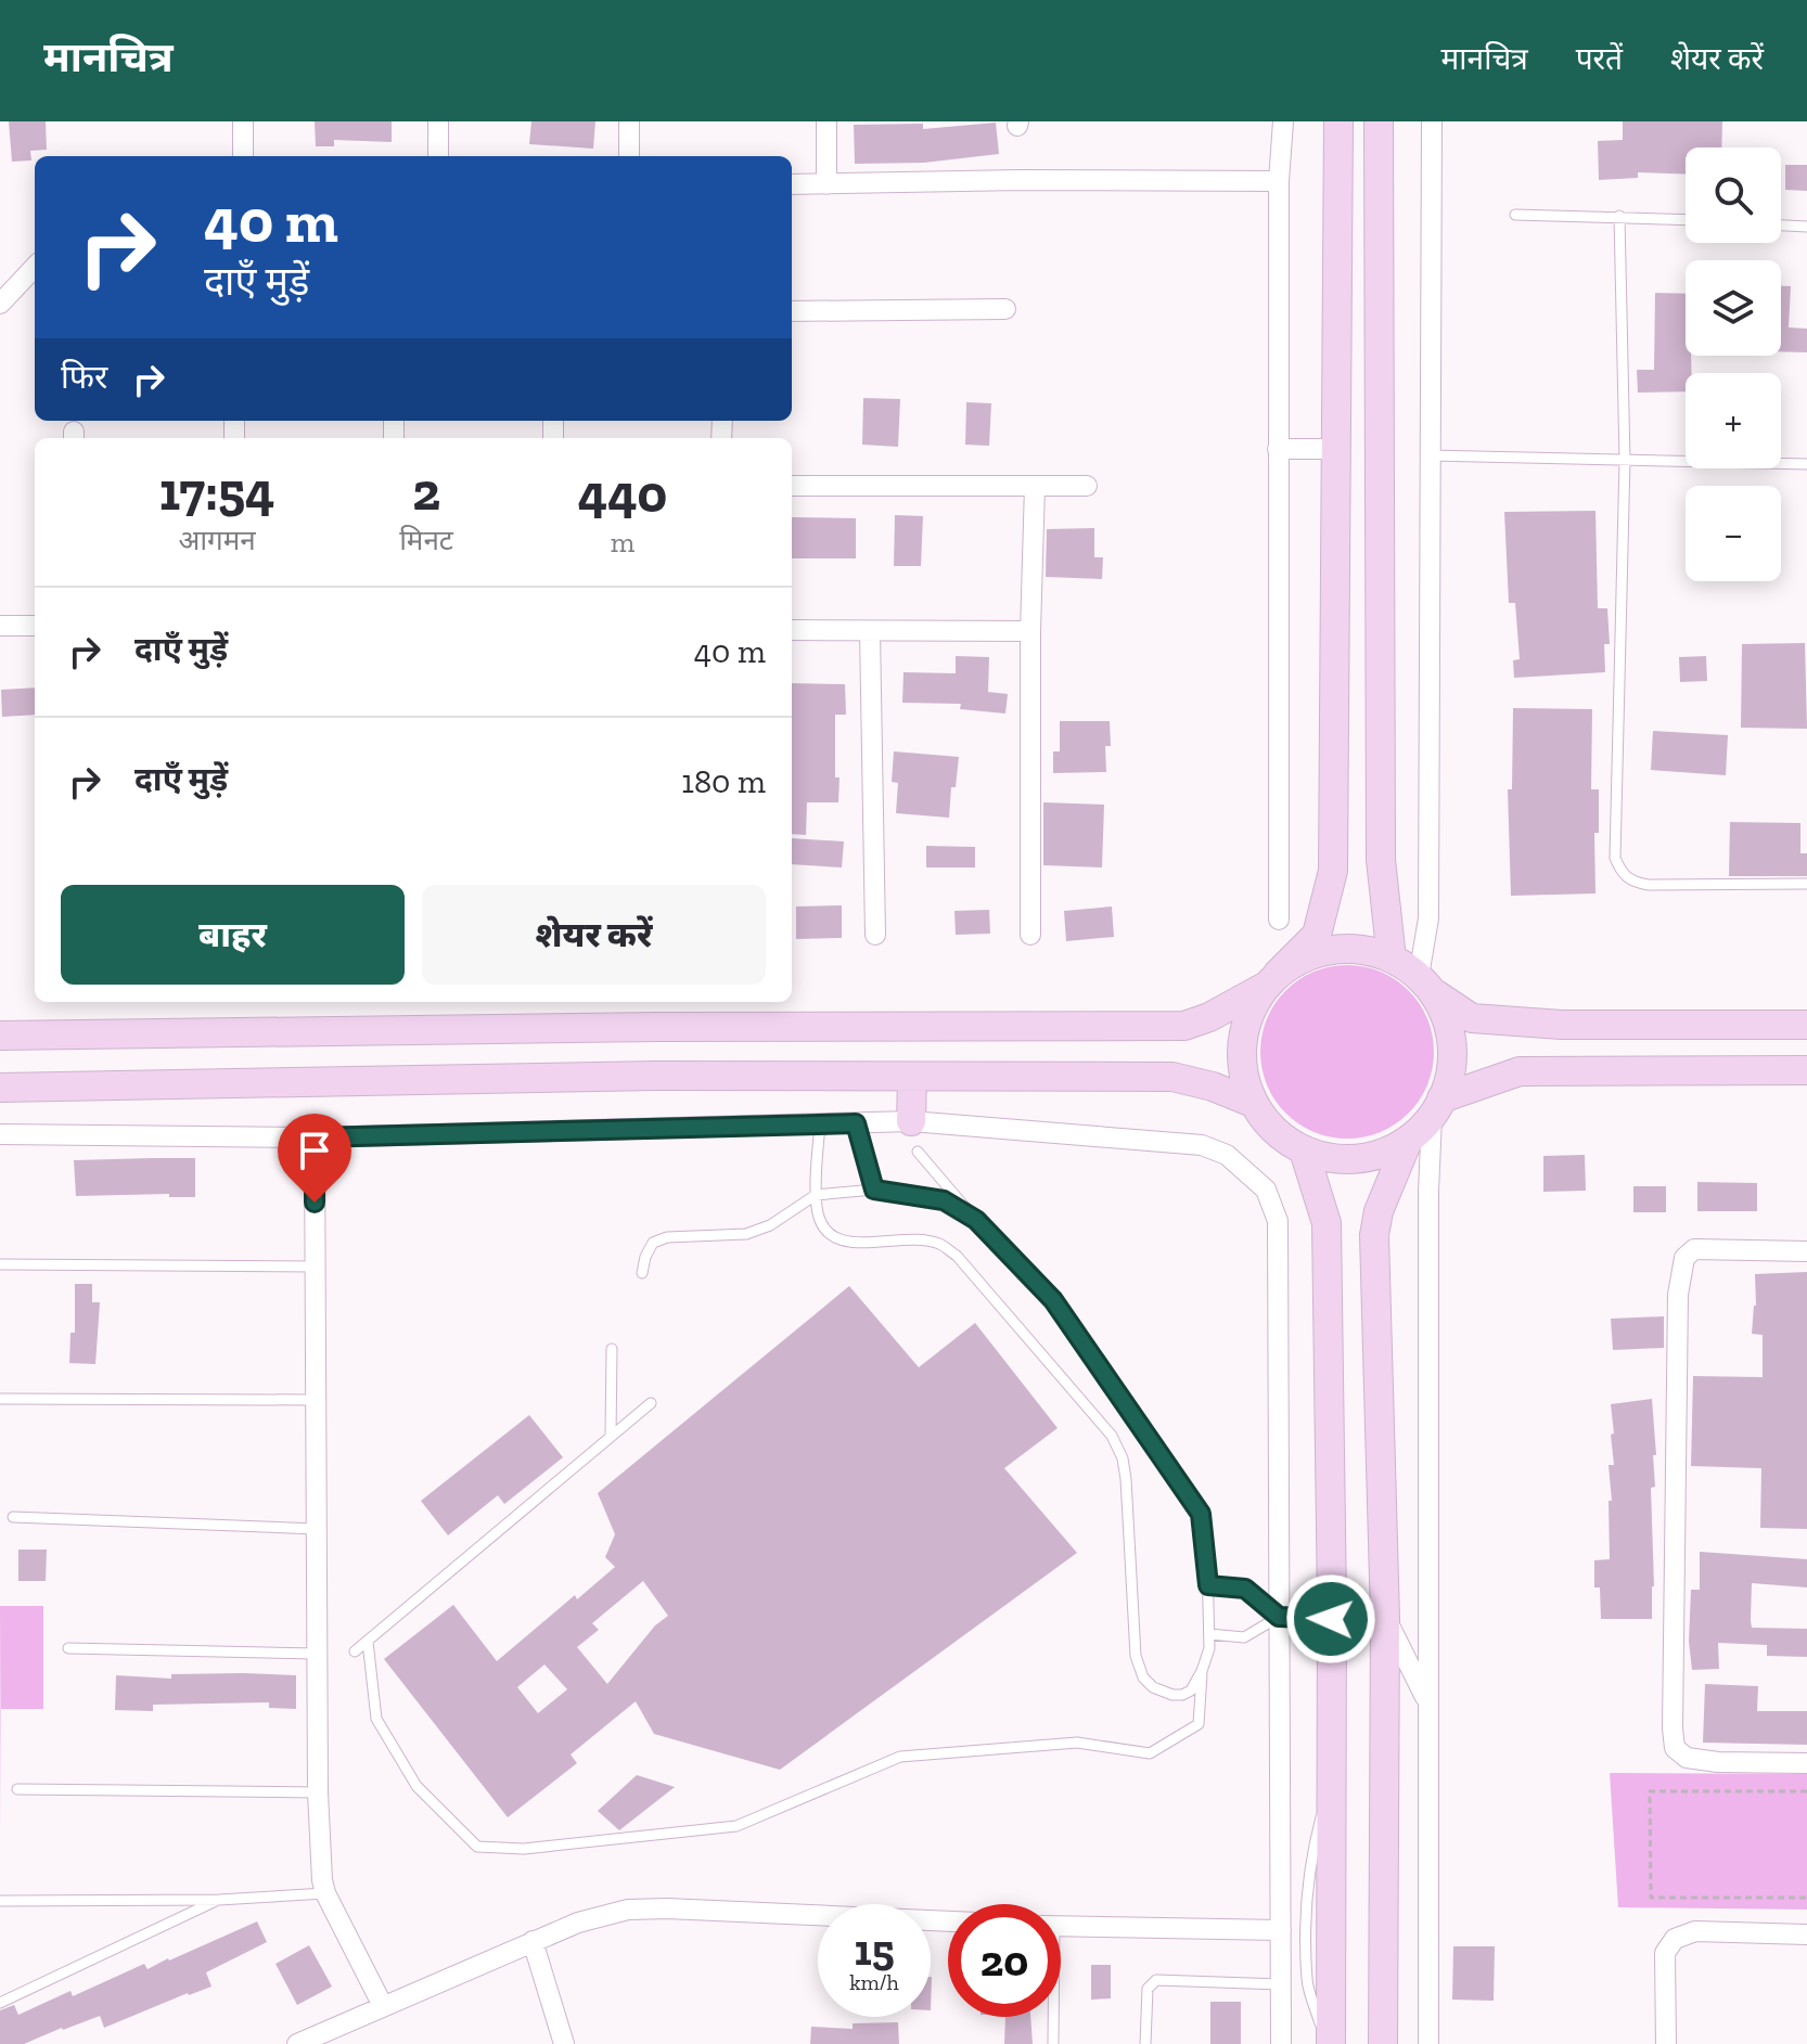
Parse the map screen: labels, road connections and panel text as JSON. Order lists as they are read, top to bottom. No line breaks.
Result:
{"page":{"header":"मानचित्र","nav":["मानचित्र","परतें","शेयर करें"],"map_buttons":["+","−"],"turn":["40 m","दाएँ मुड़ें"],"then":"फिर","eta":["17:54","आगमन","2","मिनट","440","m"],"list":[{"name":"दाएँ मुड़ें","value":"40 m"},{"name":"दाएँ मुड़ें","value":"180 m"}],"buttons":["बाहर","शेयर करें"],"speed":"15 km/h","limit":"20"}}
